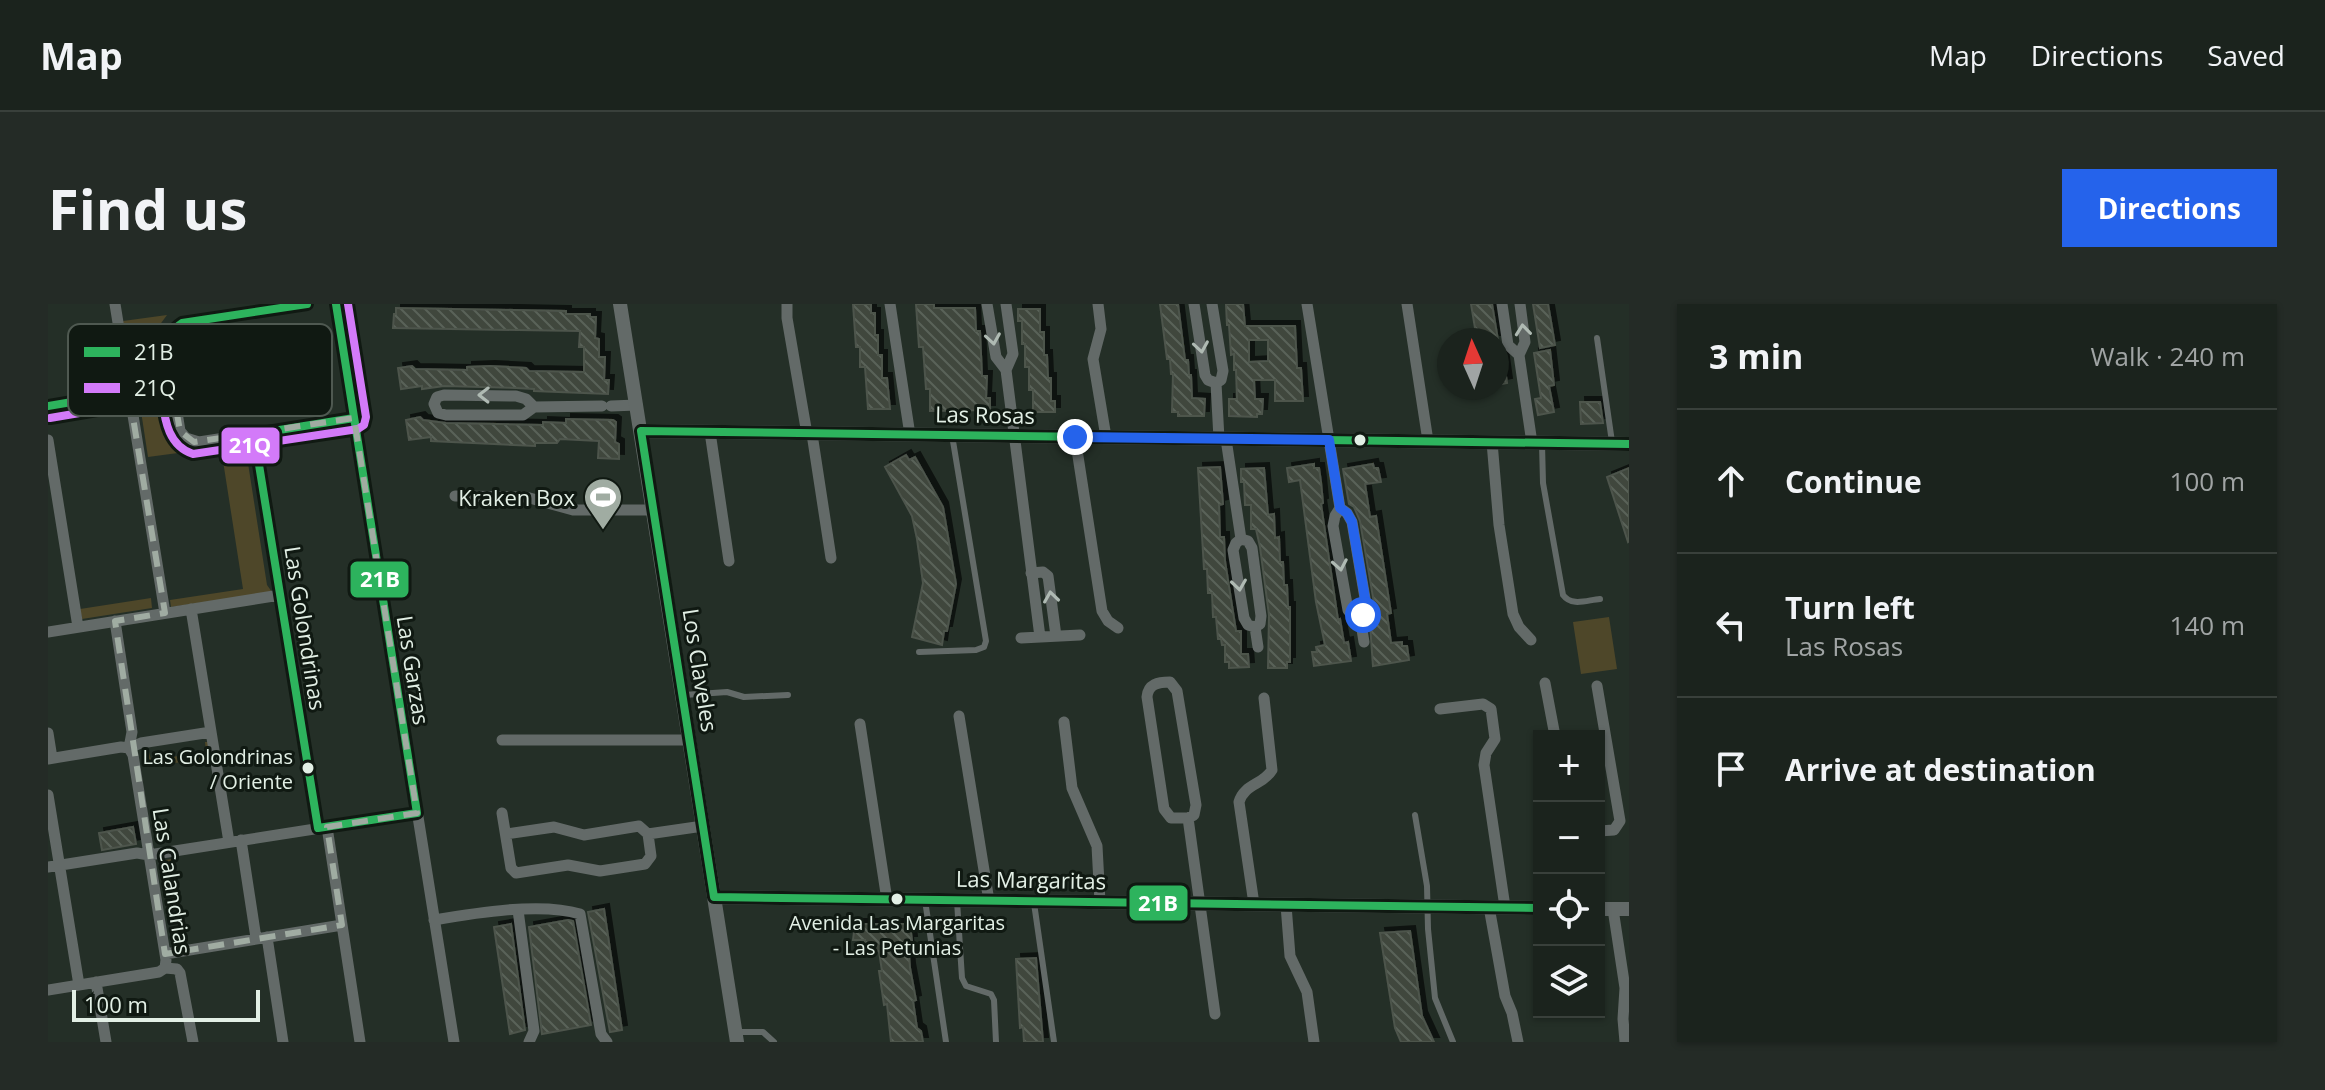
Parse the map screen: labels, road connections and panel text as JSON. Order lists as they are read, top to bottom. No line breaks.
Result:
{"streets":{"street":["Las Rosas","Las Golondrinas","Las Garzas","Los Claveles","Las Margaritas","Las Calandrias"]},"crossings":[["Las Rosas","Los Claveles"],["Los Claveles","Las Margaritas"]],"places":{"sports":["Kraken Box"],"other":["Las Golondrinas / Oriente","Avenida Las Margaritas - Las Petunias"]},"lines":["transit line 21B","transit line 21Q"],"legend":["21B","21Q"],"scale_bar":"100 m","north":"top","page":{"header":"Map","nav":["Map","Directions","Saved"],"buttons":"Directions","title":"Find us","heading":["3 min","Walk · 240 m"],"list":[["Continue","100 m"],["Turn left","Las Rosas","140 m"],"Arrive at destination"],"map_buttons":["+","−"],"scale":"100 m"}}
